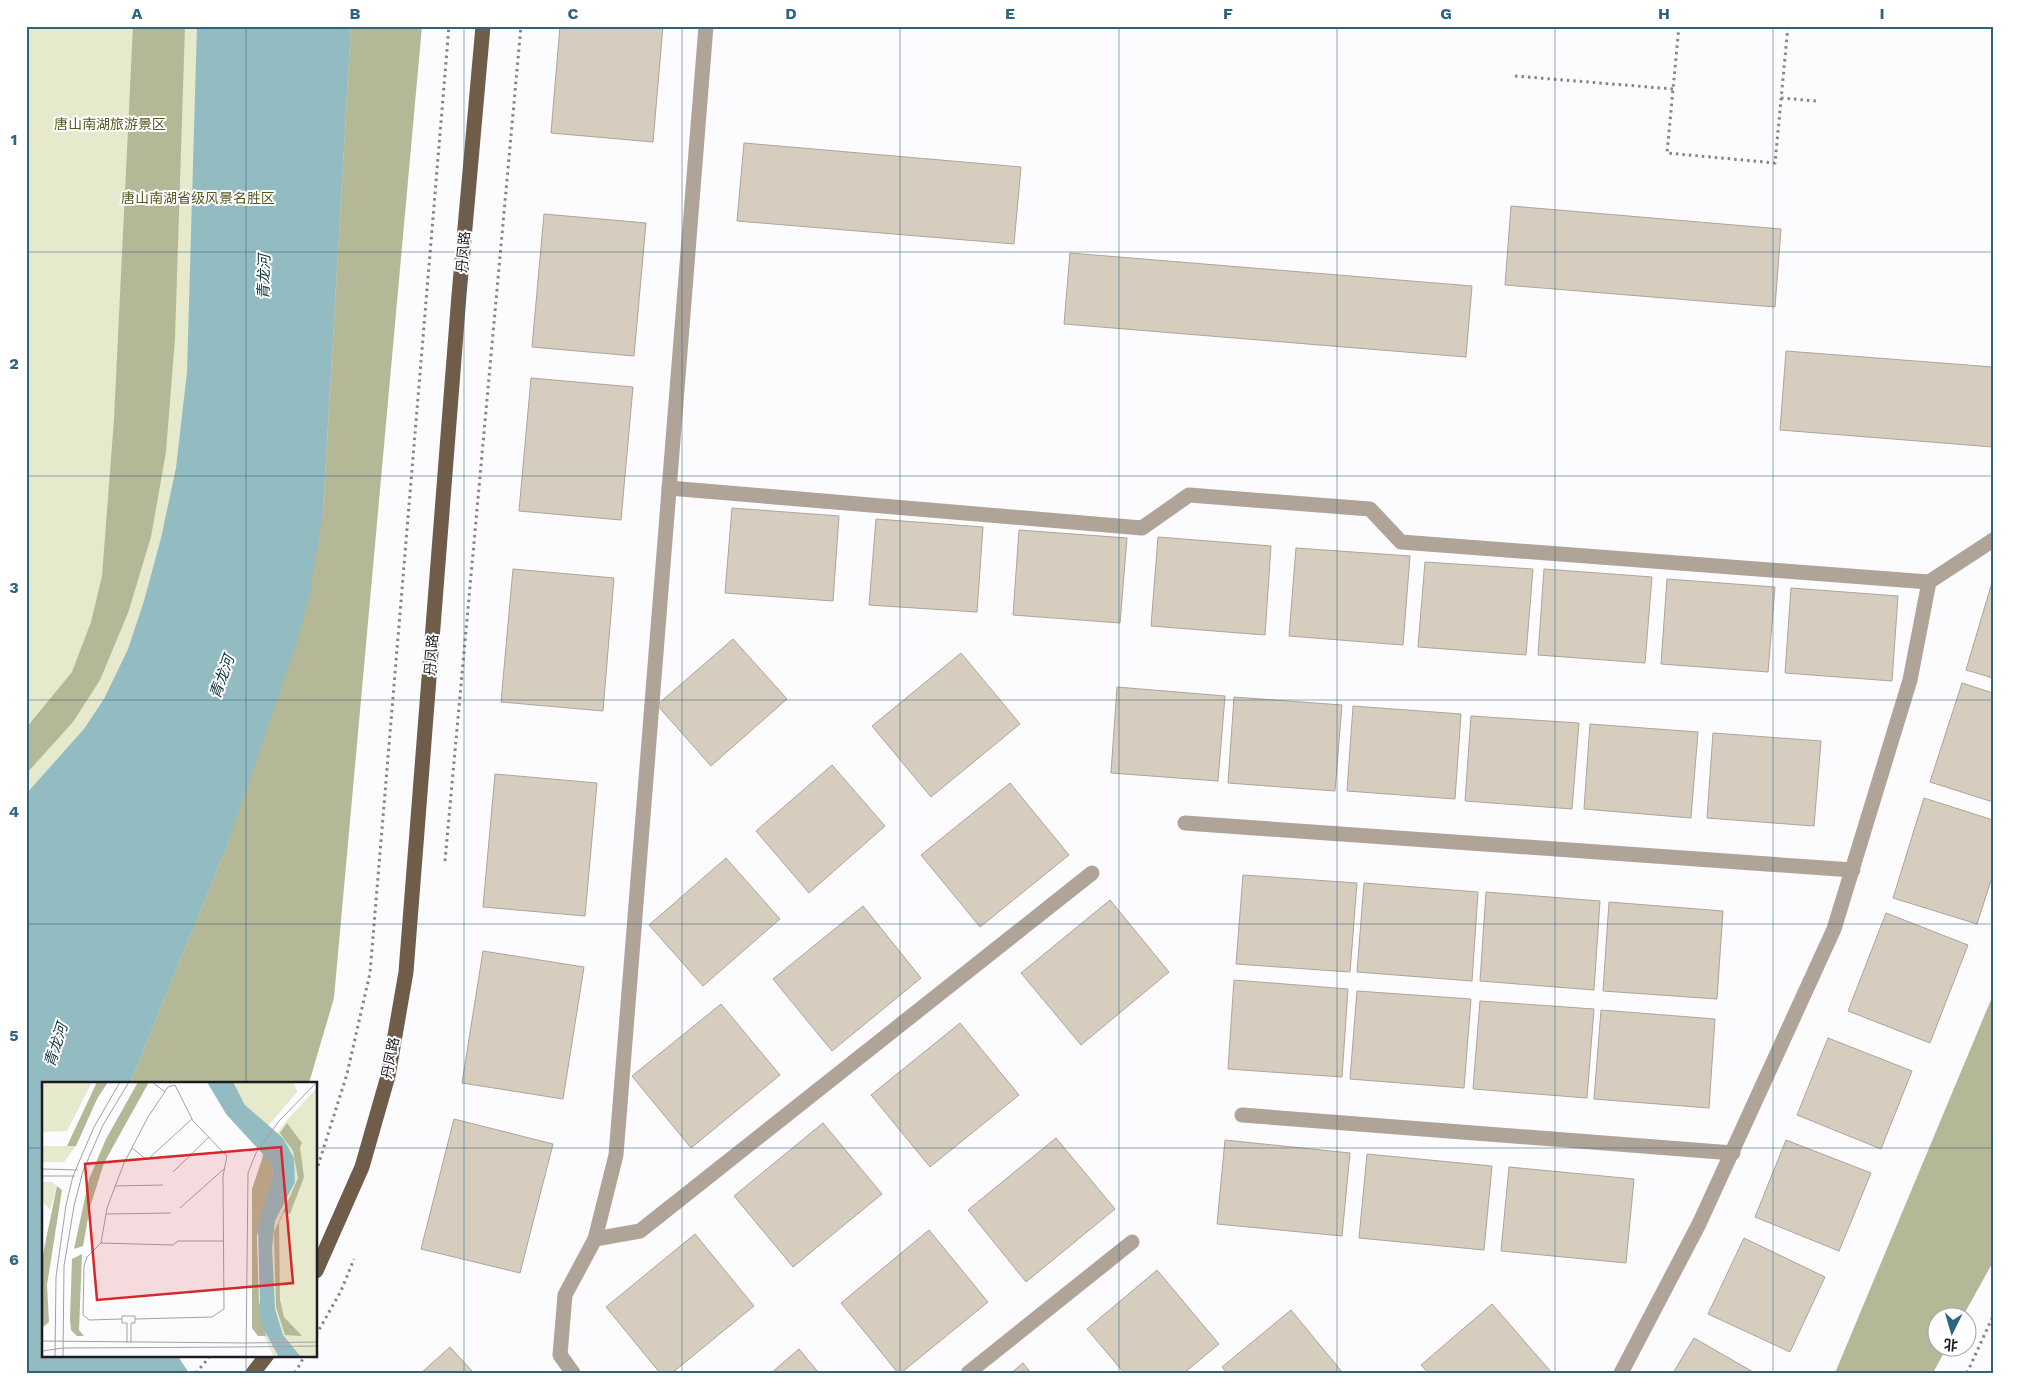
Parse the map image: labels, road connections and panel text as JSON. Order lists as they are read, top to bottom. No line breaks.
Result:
{"streets":{"main road":["丹凤路"]},"water":["青龙河"],"parks":["唐山南湖旅游景区","唐山南湖省级风景名胜区"],"north":"bottom","grid":{"columns":["A","B","C","D","E","F","G","H","I"],"rows":["1","2","3","4","5","6"]}}
